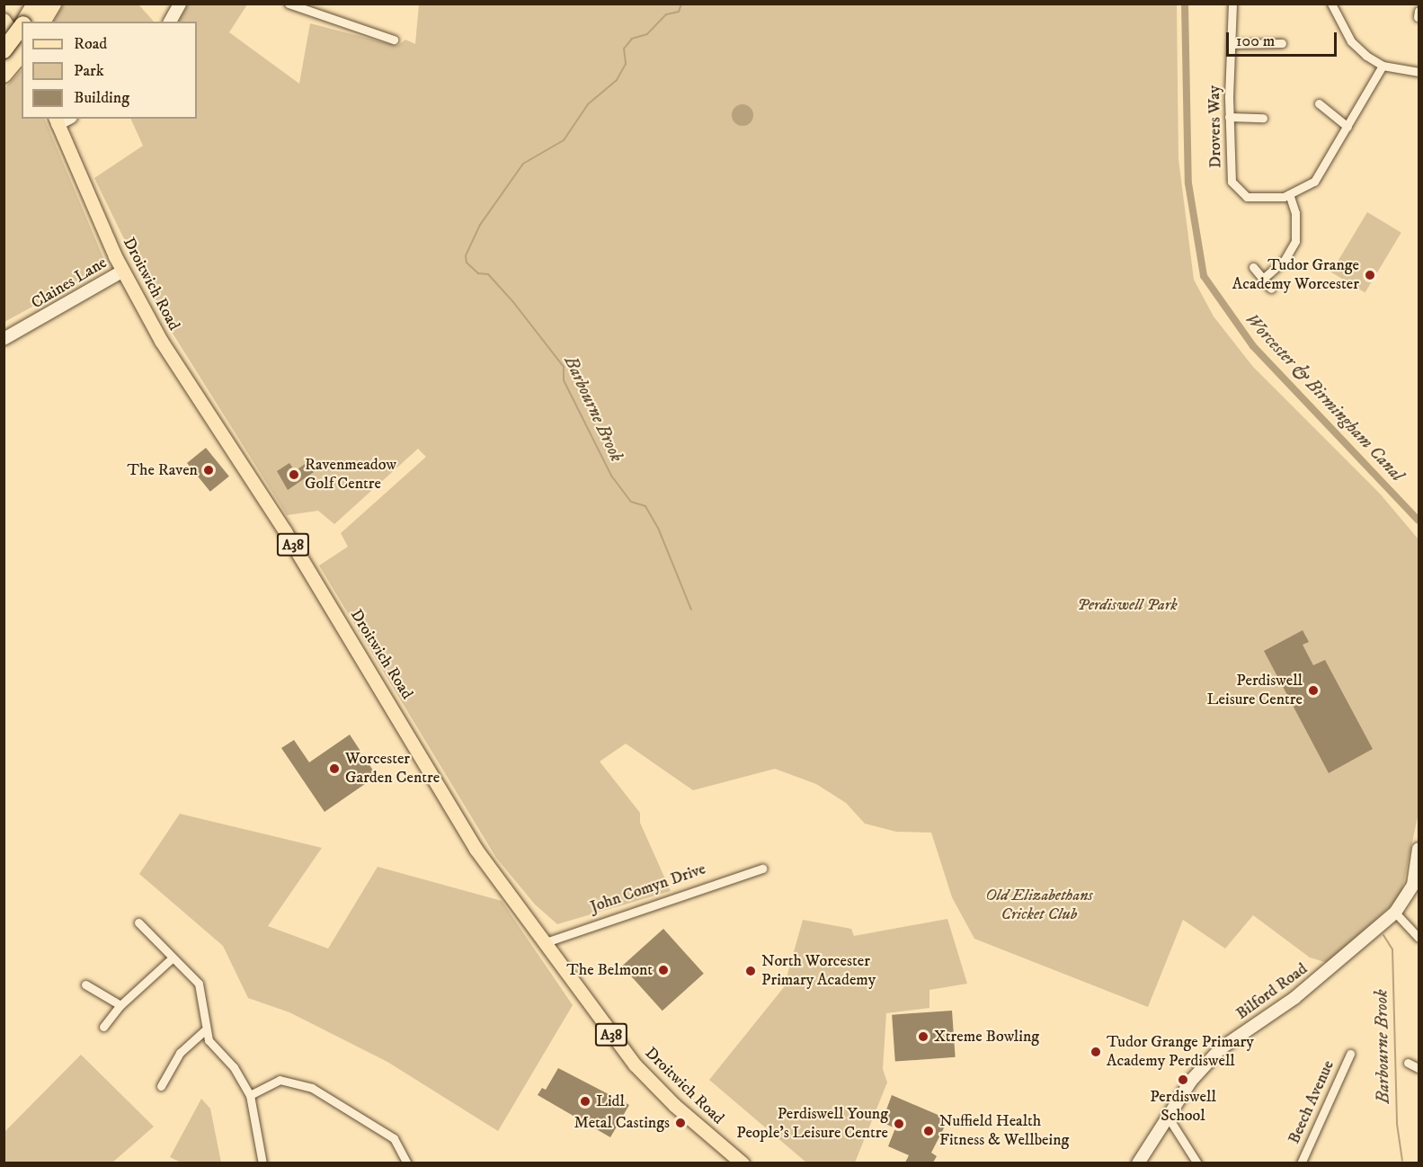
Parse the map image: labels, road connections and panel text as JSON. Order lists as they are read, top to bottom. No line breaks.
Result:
{"streets":{"main road":["Claines Lane","Droitwich Road","A38","Bilford Road"],"street":["Drovers Way","John Comyn Drive","Beech Avenue"]},"crossings":[["Claines Lane","Droitwich Road"],["Droitwich Road","John Comyn Drive"]],"water":["Worcester & Birmingham Canal","Barbourne Brook"],"parks":["Perdiswell Park","Old Elizabethans Cricket Club"],"places":["Tudor Grange Academy Worcester","The Raven","Ravenmeadow Golf Centre","Perdiswell Leisure Centre","Worcester Garden Centre","The Belmont","North Worcester Primary Academy","Xtreme Bowling","Tudor Grange Primary Academy Perdiswell","Perdiswell School","Lidl","Metal Castings","Perdiswell Young People's Leisure Centre","Nuffield Health Fitness & Wellbeing"],"legend":["Road","Park","Building"],"scale_bar":"100 m"}
